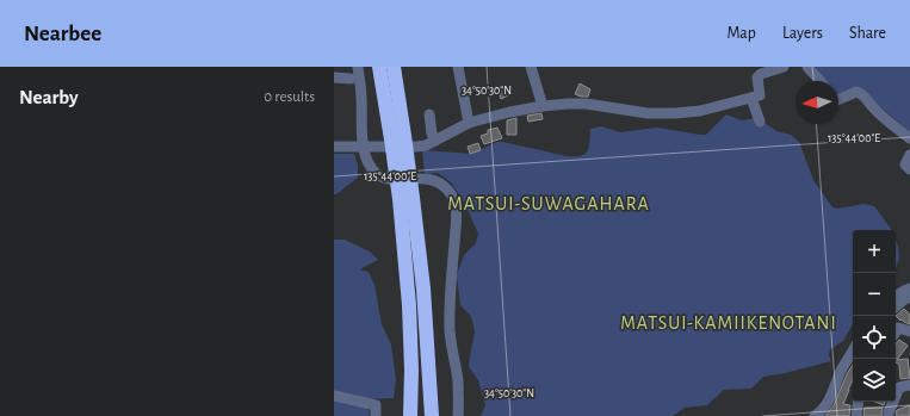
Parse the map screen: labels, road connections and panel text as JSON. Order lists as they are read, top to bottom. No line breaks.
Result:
{"districts":["MATSUI-SUWAGAHARA","MATSUI-KAMIIKENOTANI"],"north":"left","page":{"header":"Nearbee","nav":["Map","Layers","Share"],"heading":["Nearby","0 results"],"map_buttons":["+","−"]},"coordinates":["34°50'30\"N","135°44'00\"E"]}
